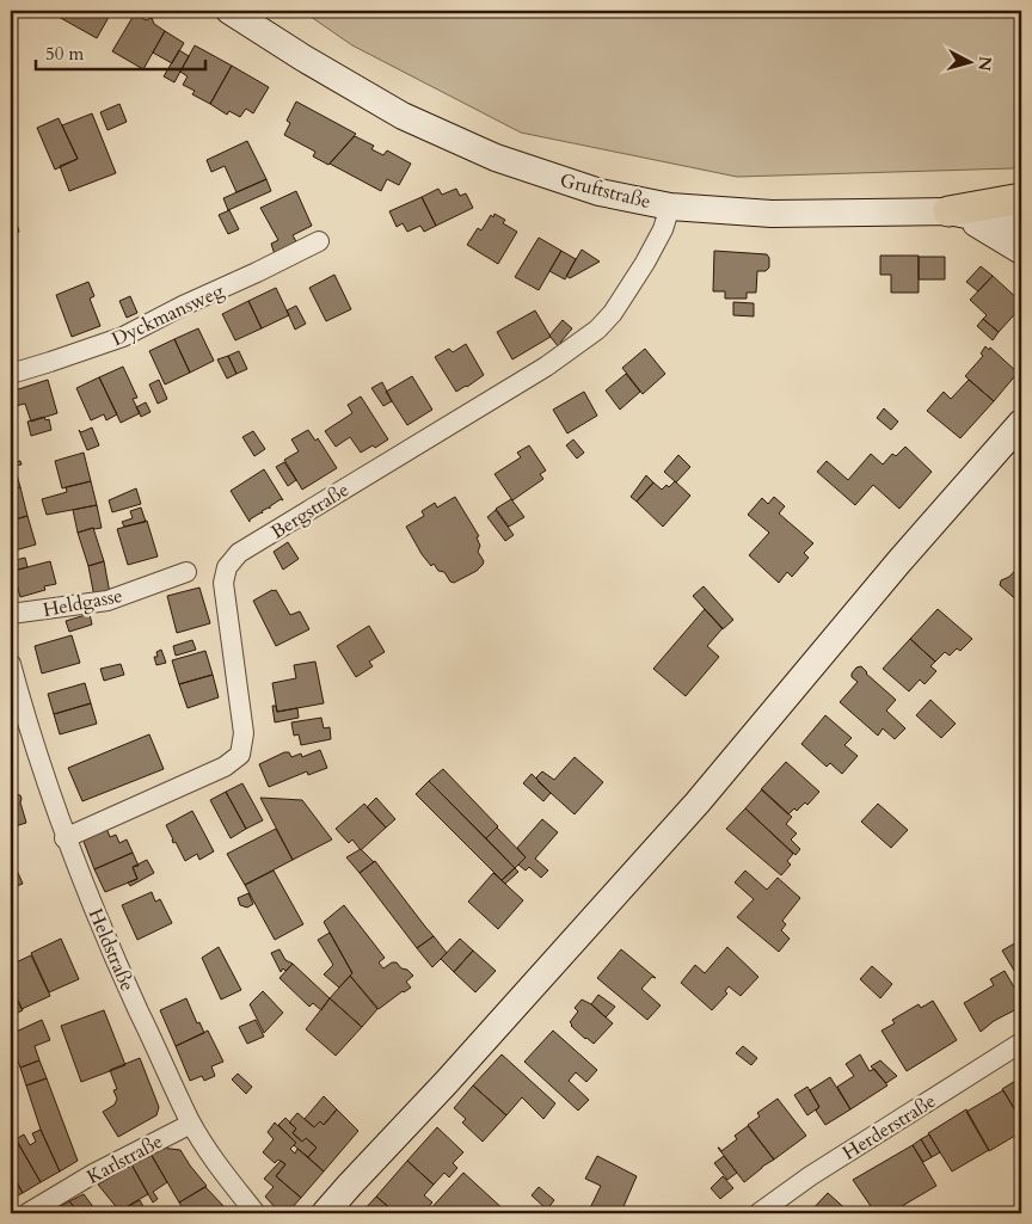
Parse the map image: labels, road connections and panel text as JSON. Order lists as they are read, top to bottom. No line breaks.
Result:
{"streets":{"street":["Gruftstraße","Dyckmansweg","Bergstraße","Heldgasse","Heldstraße","Herderstraße","Karlstraße"]},"crossings":[["Gruftstraße","Bergstraße"],["Bergstraße","Heldstraße"],["Heldstraße","Karlstraße"]],"scale_bar":"50 m","north":"right"}
